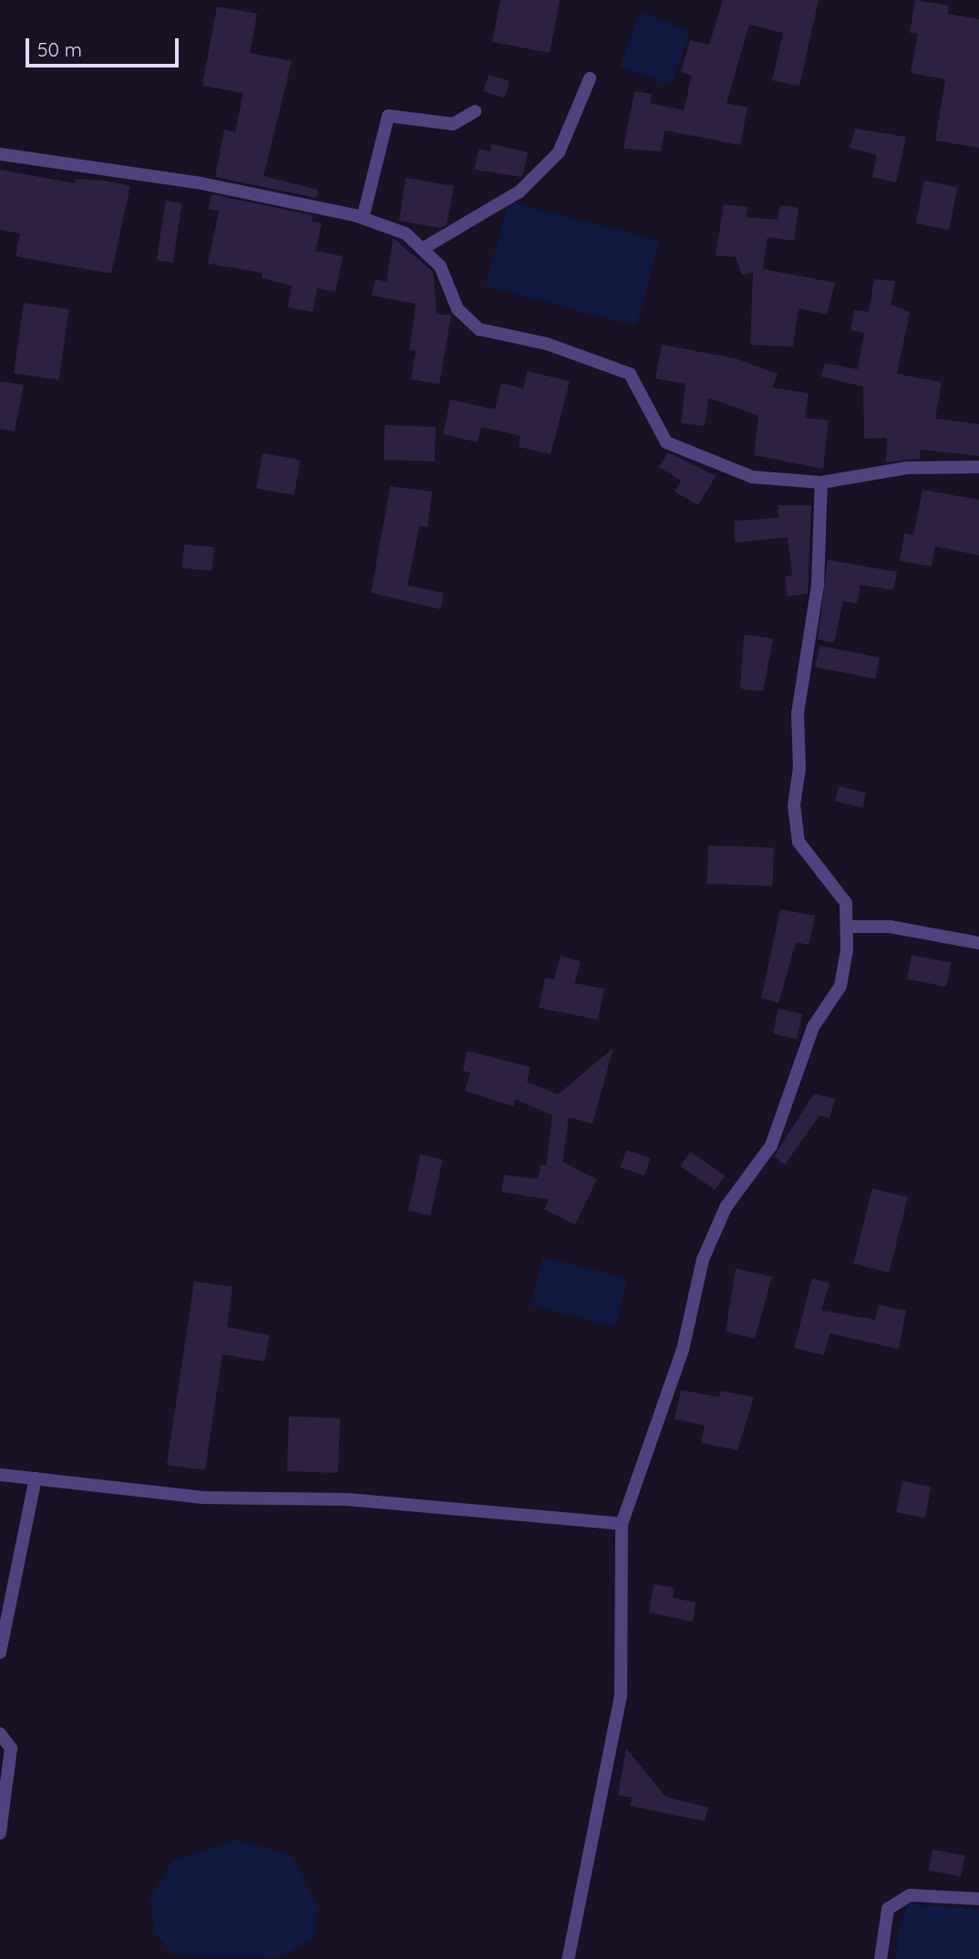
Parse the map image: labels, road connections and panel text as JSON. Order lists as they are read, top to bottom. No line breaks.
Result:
{"scale_bar":"50 m"}
